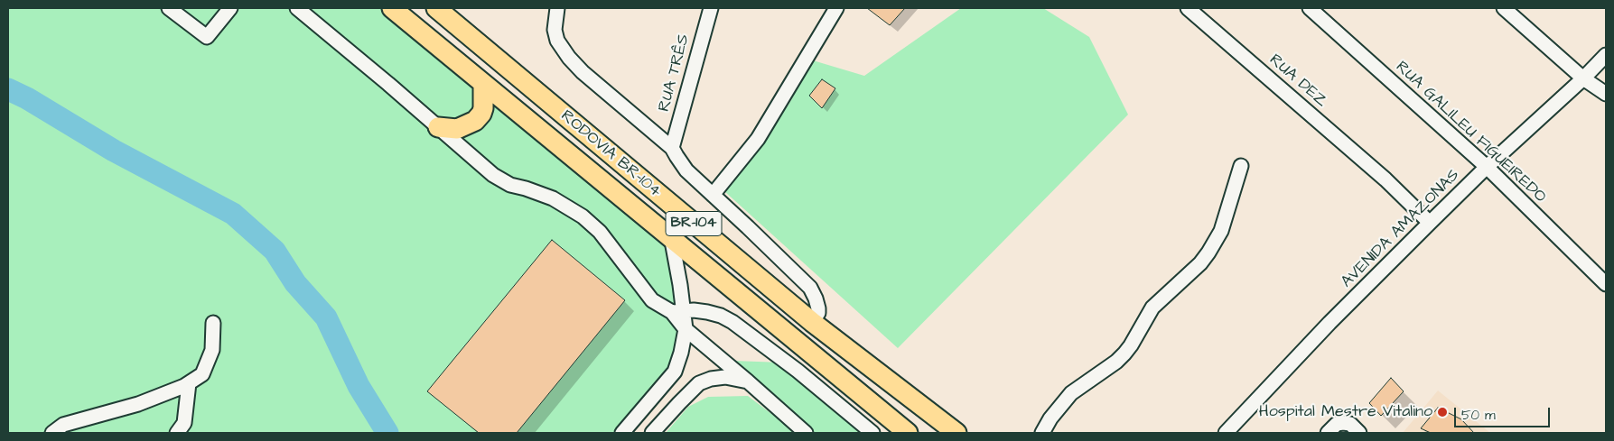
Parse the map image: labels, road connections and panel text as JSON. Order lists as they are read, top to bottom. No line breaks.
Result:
{"streets":{"highway":["RODOVIA BR-104","BR-104"],"street":["RUA TRÊS","RUA DEZ","RUA GALILEU FIGUEIREDO","AVENIDA AMAZONAS"]},"crossings":[["RUA DEZ","AVENIDA AMAZONAS"],["RUA GALILEU FIGUEIREDO","AVENIDA AMAZONAS"]],"places":["Hospital Mestre Vitalino"],"scale_bar":"50 m"}
